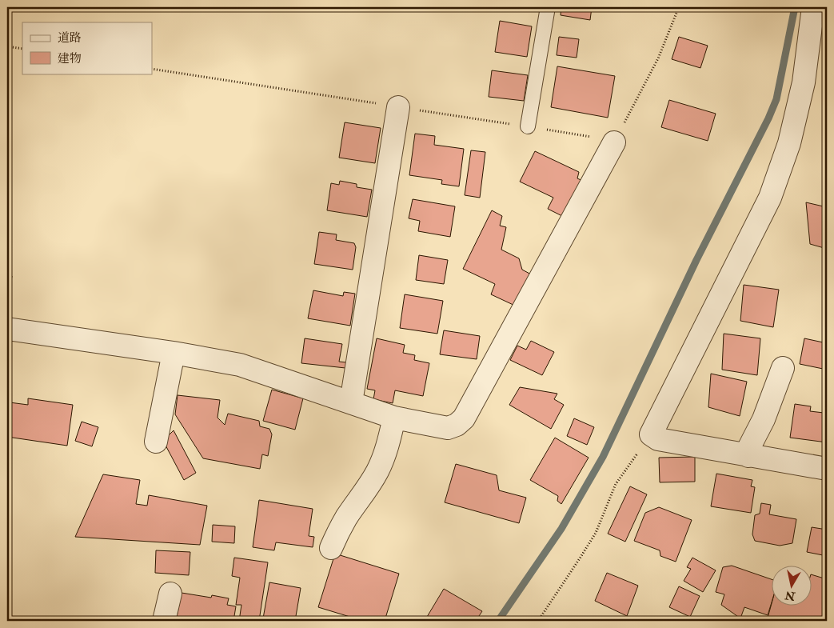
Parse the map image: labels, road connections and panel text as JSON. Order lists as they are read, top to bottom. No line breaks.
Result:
{"legend":["道路","建物"],"north":"bottom"}
